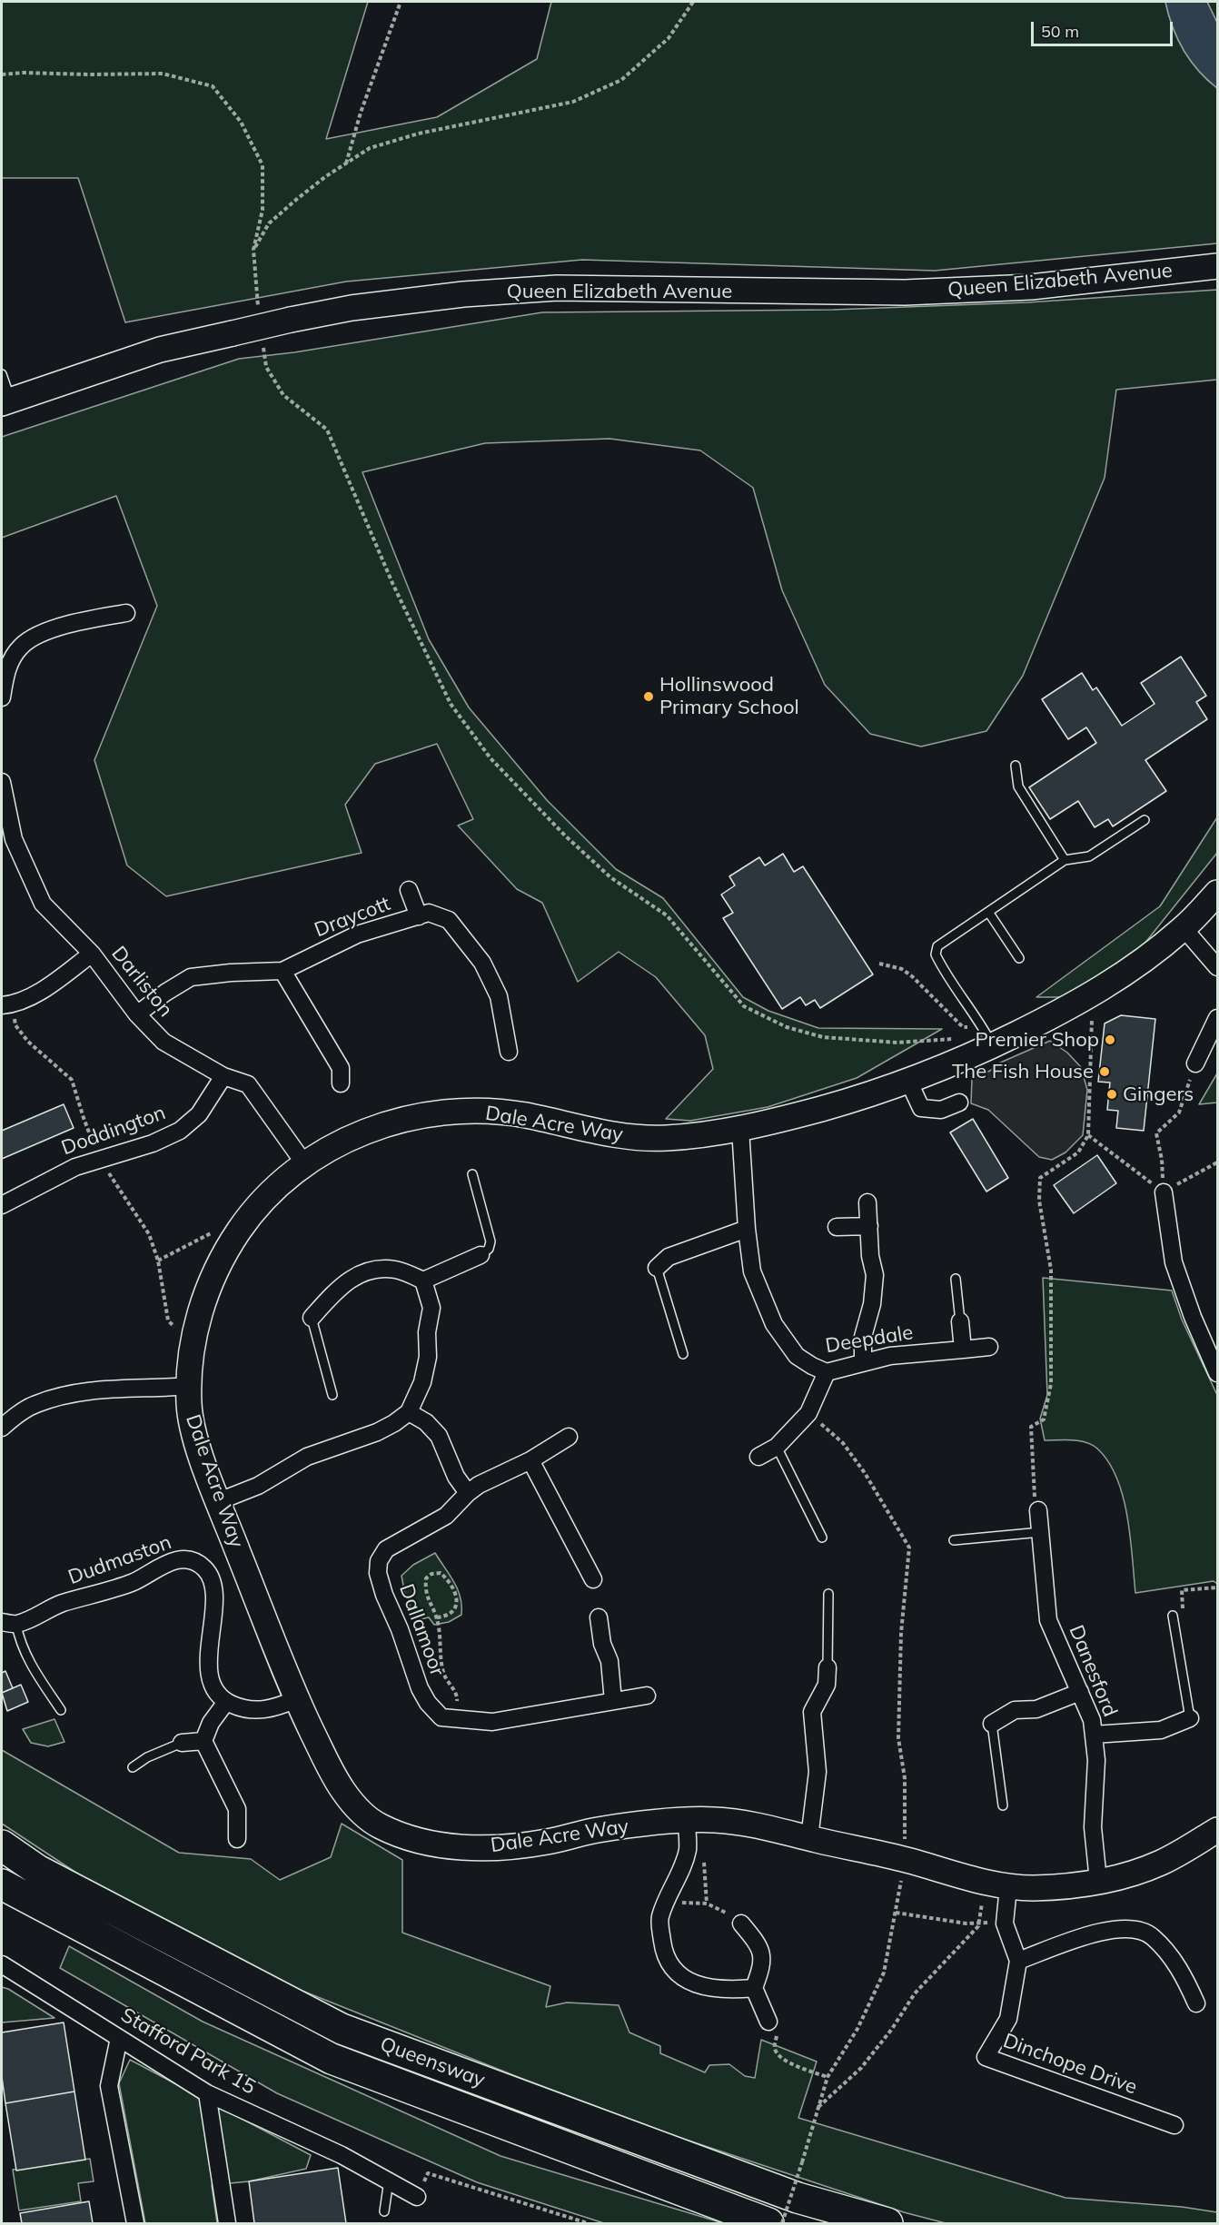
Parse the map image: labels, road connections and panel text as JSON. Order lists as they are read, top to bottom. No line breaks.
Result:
{"streets":{"highway":["Queensway"],"street":["Queen Elizabeth Avenue","Draycott","Darliston","Dale Acre Way","Doddington","Deepdale","Dudmaston","Dallamoor","Danesford","Stafford Park 15","Dinchope Drive"]},"crossings":[["Draycott","Darliston"],["Darliston","Dale Acre Way"],["Darliston","Doddington"],["Dale Acre Way","Deepdale"],["Dale Acre Way","Danesford"],["Dale Acre Way","Dinchope Drive"]],"places":["Hollinswood Primary School","Premier Shop","The Fish House","Gingers"],"scale_bar":"50 m"}
